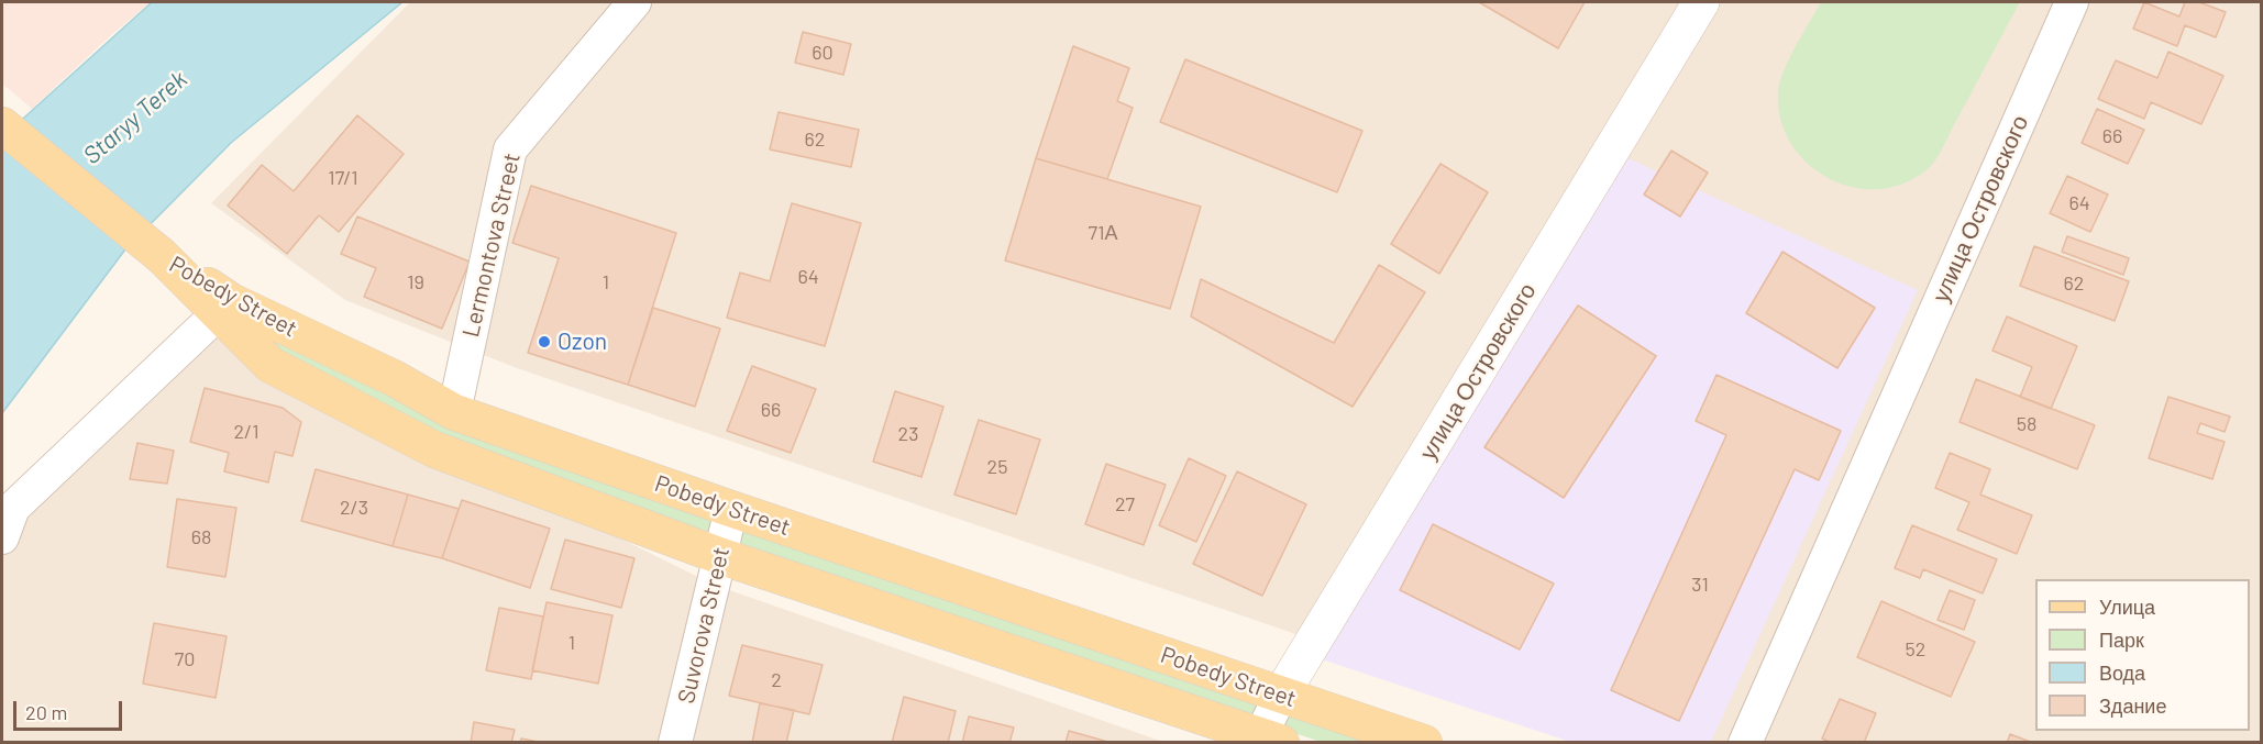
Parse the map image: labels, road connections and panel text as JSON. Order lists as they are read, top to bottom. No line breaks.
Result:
{"streets":{"main road":["Pobedy Street"],"street":["улица Островского","Lermontova Street","Suvorova Street"]},"crossings":[["улица Островского","Pobedy Street"],["Lermontova Street","Pobedy Street"],["Pobedy Street","Suvorova Street"]],"water":["Staryy Terek"],"places":["Ozon"],"house_numbers":["60","66","62","17/1","64","71А","64","19","1","62","66","58","2/1","23","25","27","2/3","68","31","1","52","70","2"],"legend":["Улица","Парк","Вода","Здание"],"scale_bar":"20 m"}
